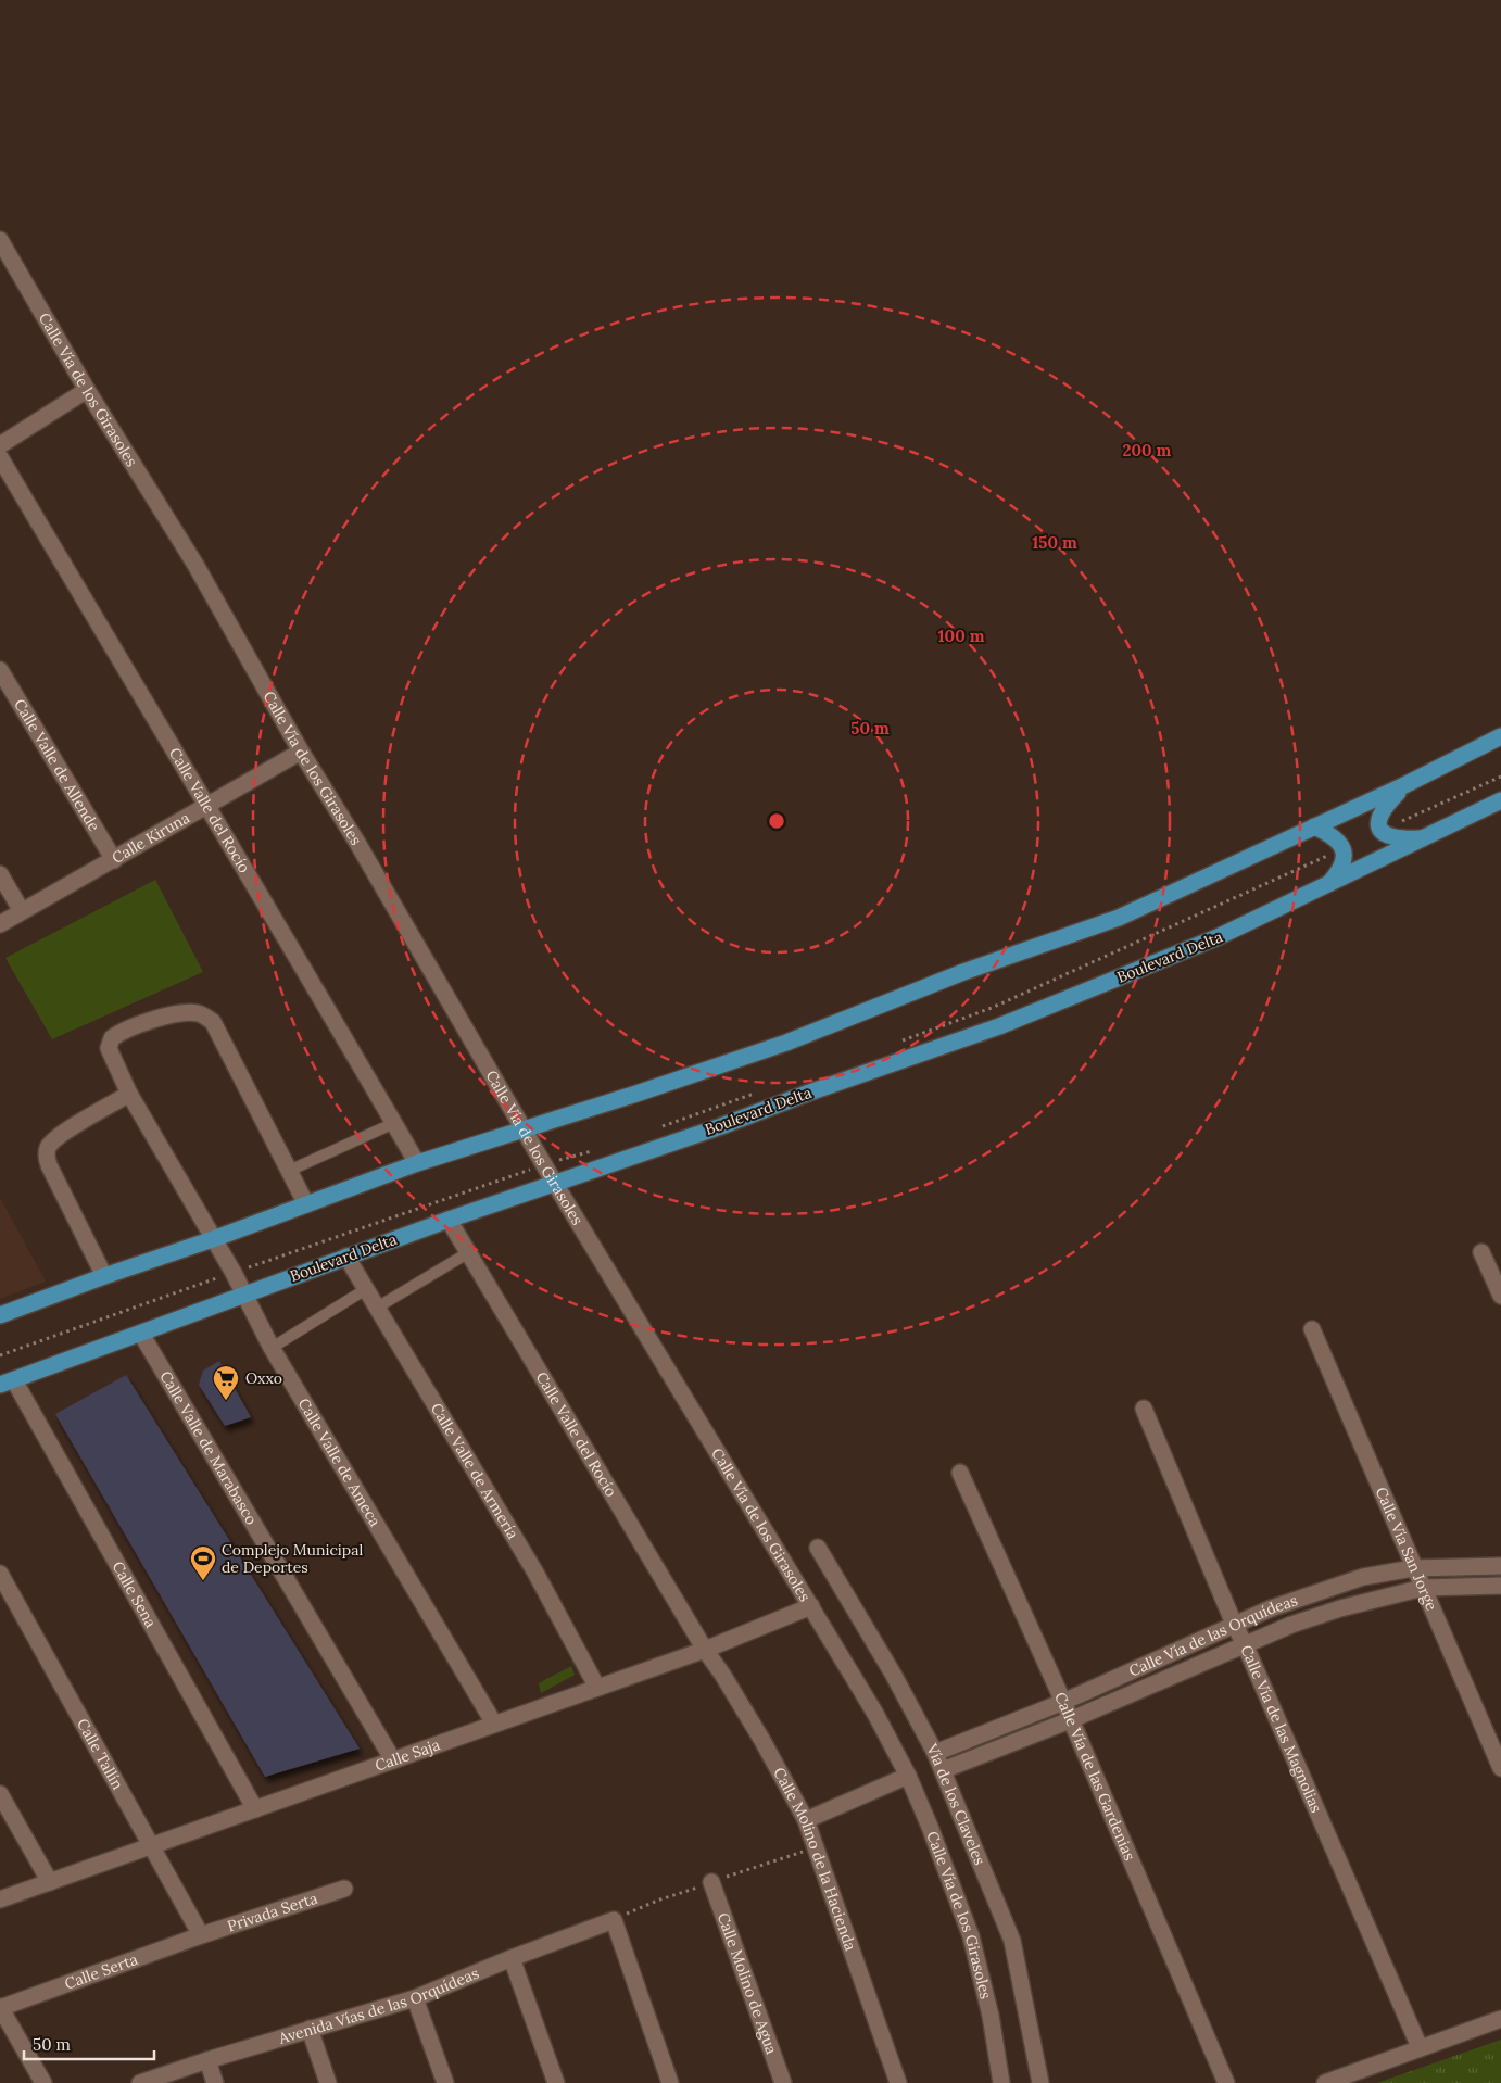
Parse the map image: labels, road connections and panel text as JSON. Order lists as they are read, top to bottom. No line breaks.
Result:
{"streets":{"main road":["Boulevard Delta"],"street":["Calle Vía de los Girasoles","Calle Valle de Allende","Calle Valle del Rocío","Calle Kiruna","Calle Valle de Marabasco","Calle Valle de Ameca","Calle Valle de Armería","Calle Vía San Jorge","Calle Sena","Calle Vía de las Orquídeas","Calle Vía de las Magnolias","Calle Tallín","Calle Saja","Calle Vía de las Gardenias","Vía de los Claveles","Calle Molino de la Hacienda","Privada Serta","Calle Serta","Calle Molino de Agua","Avenida Vías de las Orquídeas"]},"crossings":[["Calle Vía de los Girasoles","Calle Kiruna"],["Calle Vía de los Girasoles","Boulevard Delta"],["Calle Vía de los Girasoles","Calle Saja"],["Calle Valle de Allende","Calle Kiruna"],["Calle Valle del Rocío","Calle Kiruna"],["Calle Valle del Rocío","Boulevard Delta"],["Calle Valle del Rocío","Calle Saja"],["Calle Valle del Rocío","Calle Molino de la Hacienda"],["Boulevard Delta","Calle Valle de Marabasco"],["Boulevard Delta","Calle Valle de Ameca"],["Boulevard Delta","Calle Valle de Armería"],["Boulevard Delta","Calle Sena"],["Calle Valle de Marabasco","Calle Saja"],["Calle Valle de Ameca","Calle Saja"],["Calle Valle de Armería","Calle Saja"],["Calle Vía San Jorge","Calle Vía de las Orquídeas"],["Calle Sena","Calle Saja"],["Calle Vía de las Orquídeas","Calle Vía de las Magnolias"],["Calle Vía de las Orquídeas","Calle Vía de las Gardenias"],["Calle Vía de las Orquídeas","Vía de los Claveles"],["Calle Tallín","Calle Saja"],["Calle Tallín","Privada Serta"],["Calle Tallín","Calle Serta"],["Calle Saja","Calle Molino de la Hacienda"],["Privada Serta","Calle Serta"]],"places":{"supermarket":["Oxxo"],"sports":["Complejo Municipal de Deportes"]},"scale_bar":"50 m","rings":["200 m","150 m","100 m","50 m"]}
